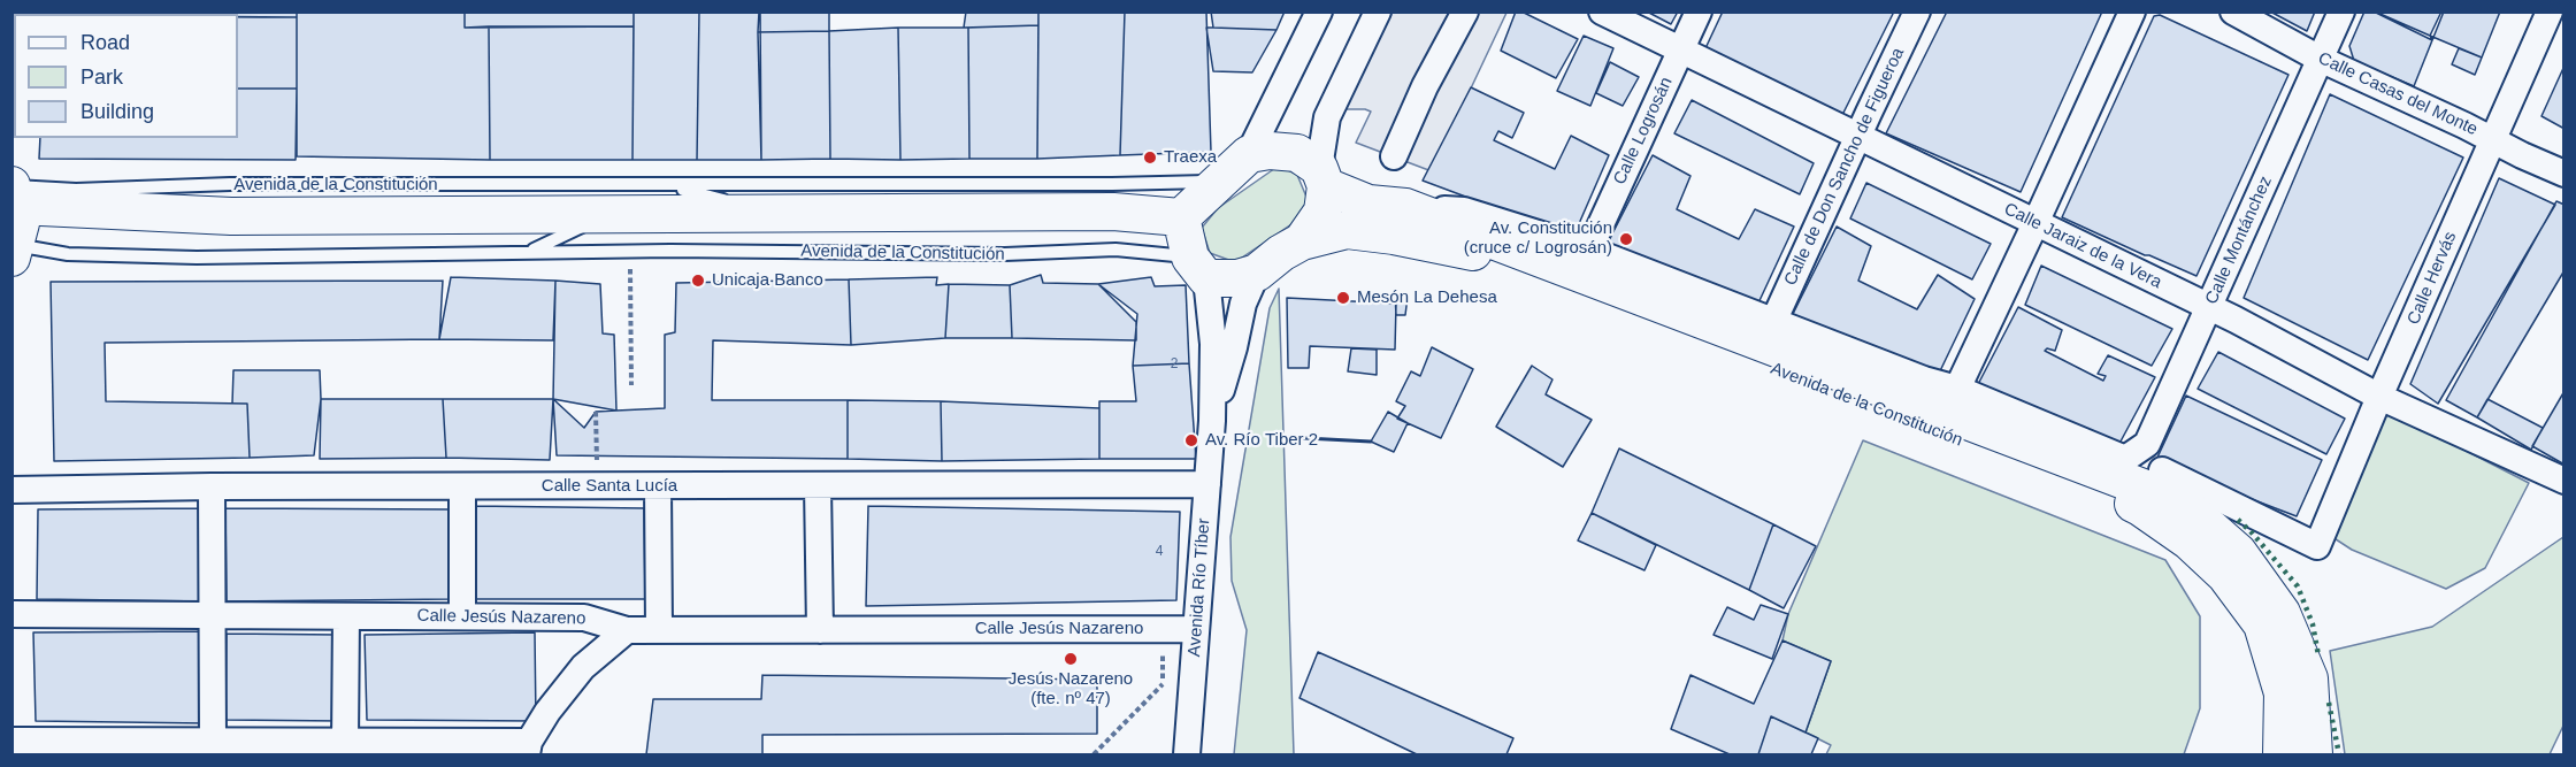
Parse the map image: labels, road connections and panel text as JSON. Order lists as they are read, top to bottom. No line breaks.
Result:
{"streets":{"main road":["Avenida de la Constitución"],"street":["Calle Casas del Monte","Calle Logrosán","Calle de Don Sancho de Figueroa","Calle Montánchez","Calle Jaraiz de la Vera","Calle Hervás","Calle Santa Lucía","Avenida Río Tíber","Calle Jesús Nazareno"]},"crossings":[["Calle Casas del Monte","Calle Montánchez"],["Calle Casas del Monte","Calle Hervás"],["Calle Logrosán","Avenida de la Constitución"],["Calle Logrosán","Calle Jaraiz de la Vera"],["Calle de Don Sancho de Figueroa","Avenida de la Constitución"],["Calle de Don Sancho de Figueroa","Calle Jaraiz de la Vera"],["Avenida de la Constitución","Calle Montánchez"],["Avenida de la Constitución","Avenida Río Tíber"],["Calle Montánchez","Calle Jaraiz de la Vera"],["Calle Jaraiz de la Vera","Calle Hervás"],["Calle Santa Lucía","Avenida Río Tíber"],["Avenida Río Tíber","Calle Jesús Nazareno"]],"places":["Traexa","Av. Constitución (cruce c/ Logrosán)","Unicaja Banco","Mesón La Dehesa","Av. Río Tiber 2","Jesús Nazareno (fte. nº 47)"],"house_numbers":["2","4"],"legend":["Road","Park","Building"]}
